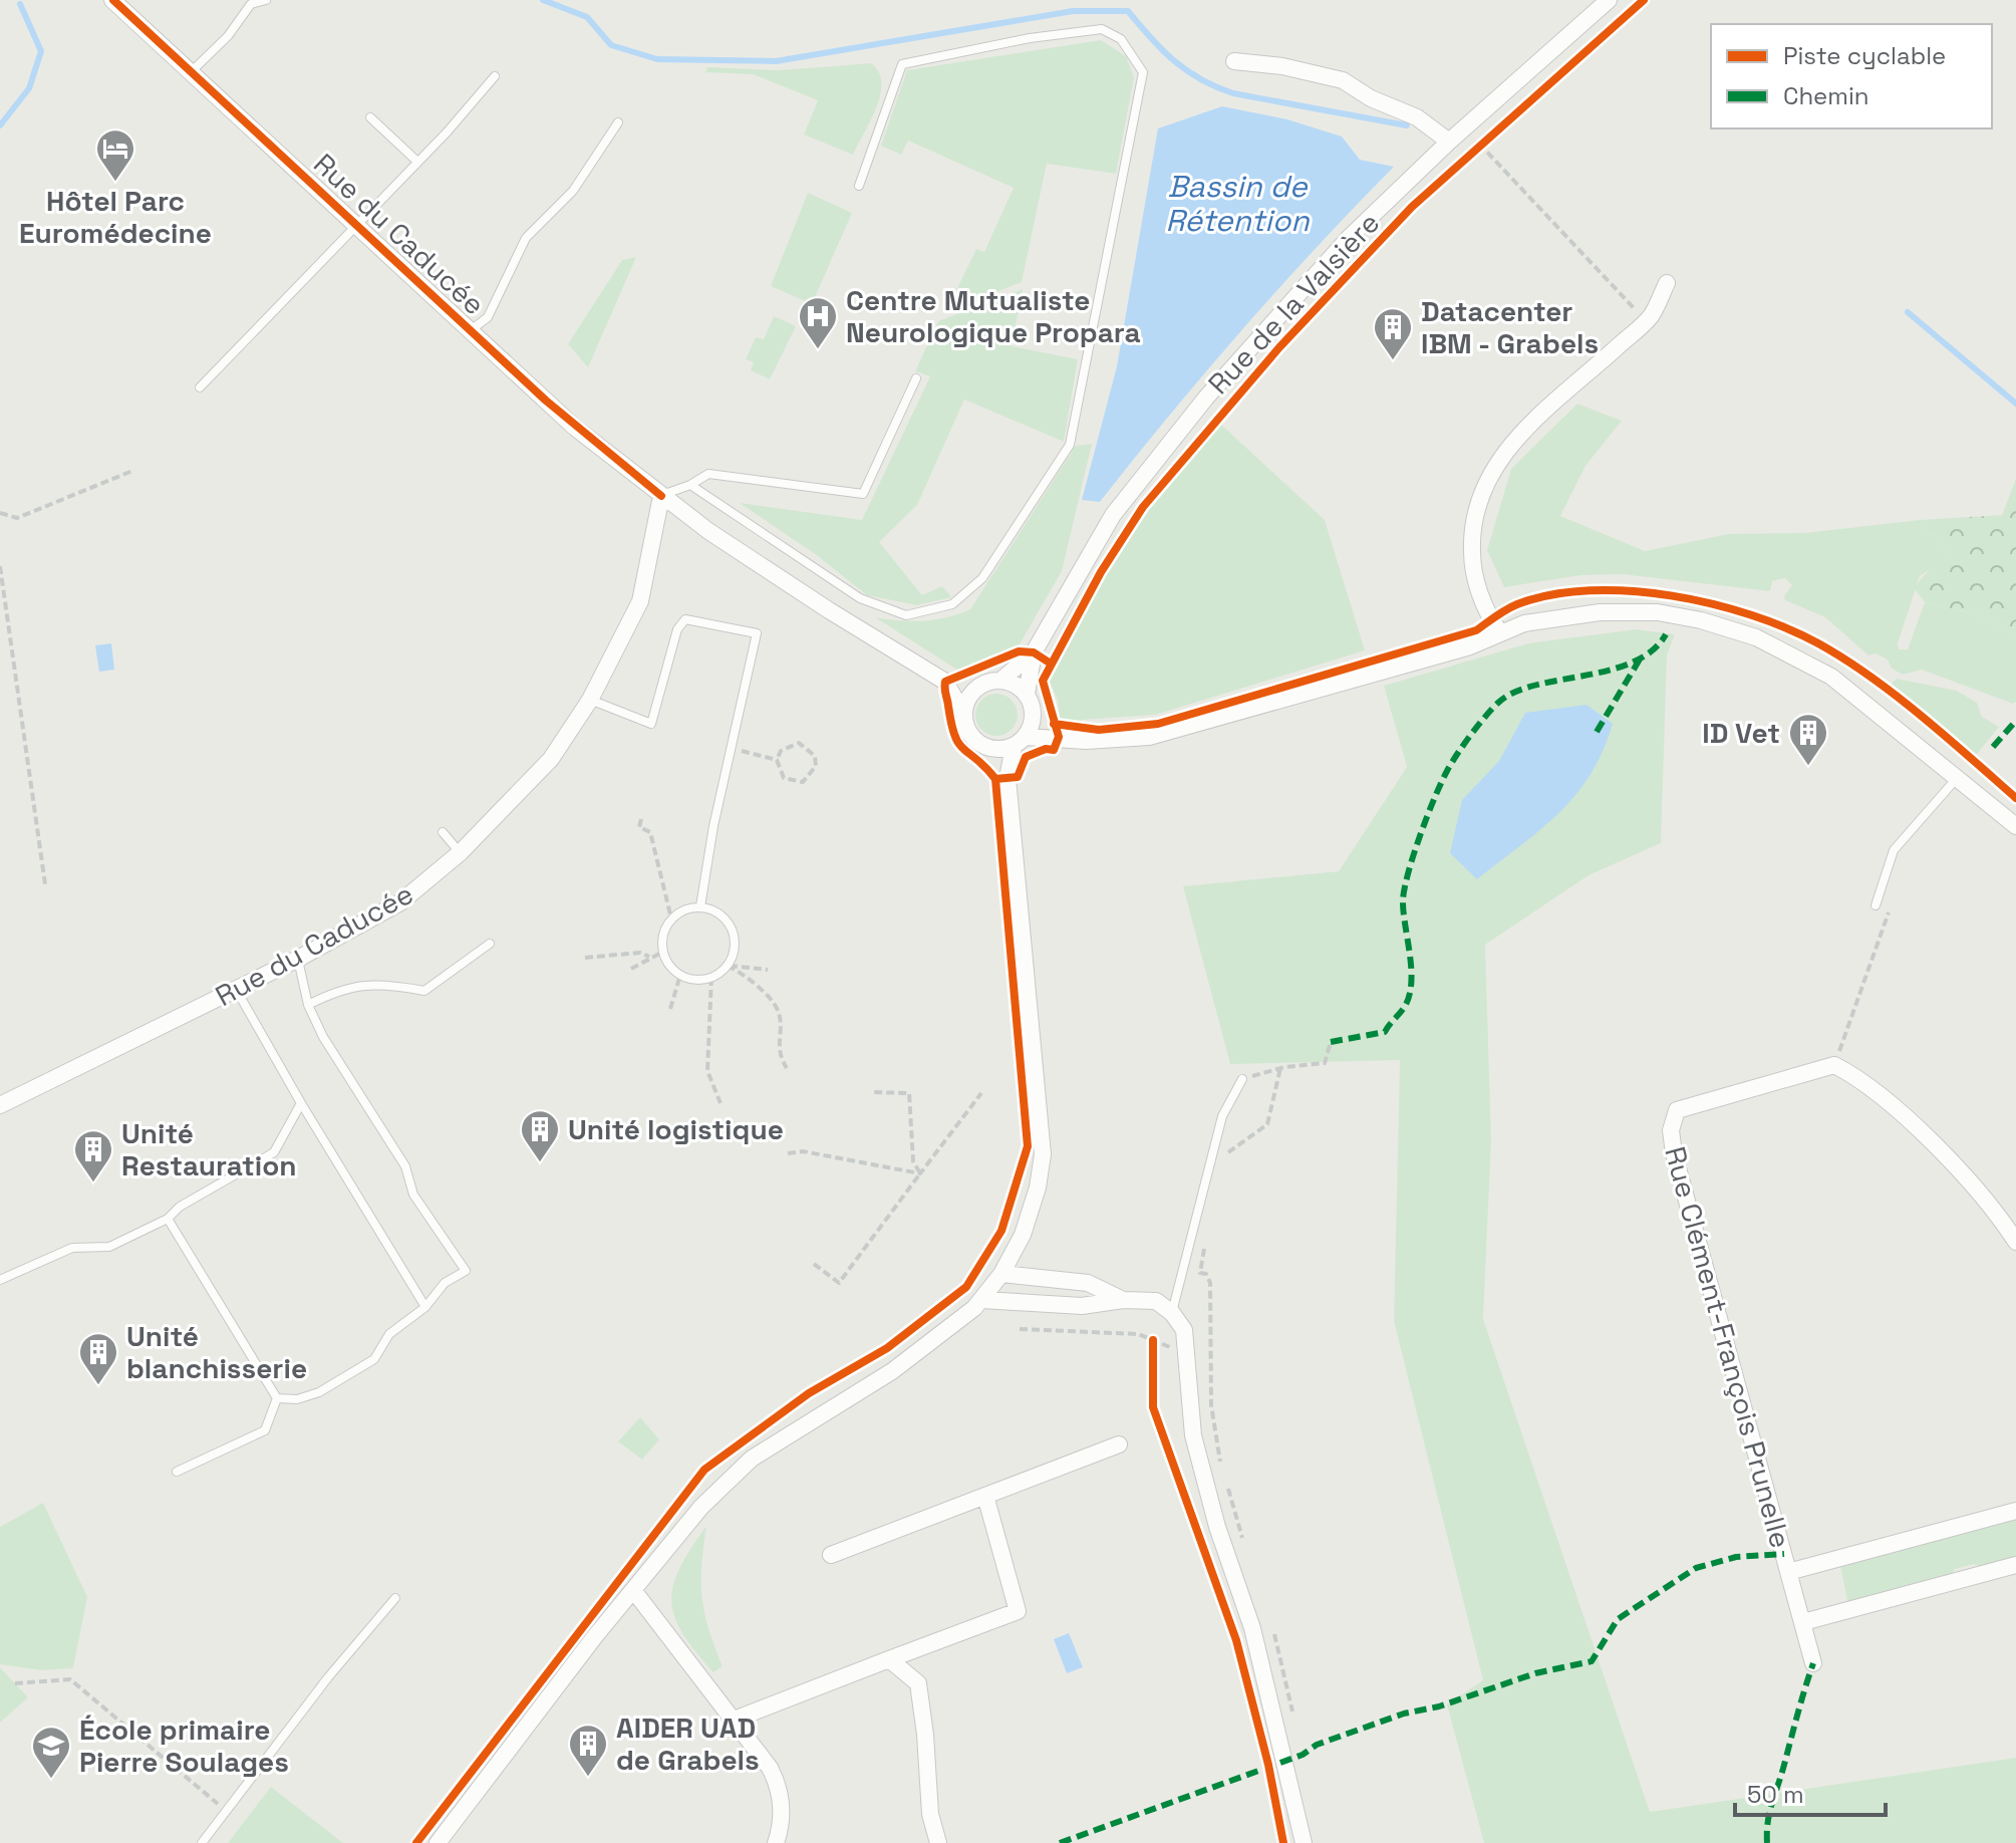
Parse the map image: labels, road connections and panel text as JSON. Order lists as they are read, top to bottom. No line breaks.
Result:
{"streets":{"street":["Rue du Caducée","Rue de la Valsière","Rue Clément-François Prunelle"]},"crossings":[["Rue du Caducée","Rue de la Valsière"]],"water":["Bassin de Rétention"],"places":{"hotel":["Hôtel Parc Euromédecine"],"hospital":["Centre Mutualiste Neurologique Propara"],"building":["Datacenter IBM - Grabels","ID Vet","Unité logistique","Unité Restauration","Unité blanchisserie","AIDER UAD de Grabels"],"school or university":["École primaire Pierre Soulages"]},"legend":["Piste cyclable","Chemin"],"scale_bar":"50 m"}
